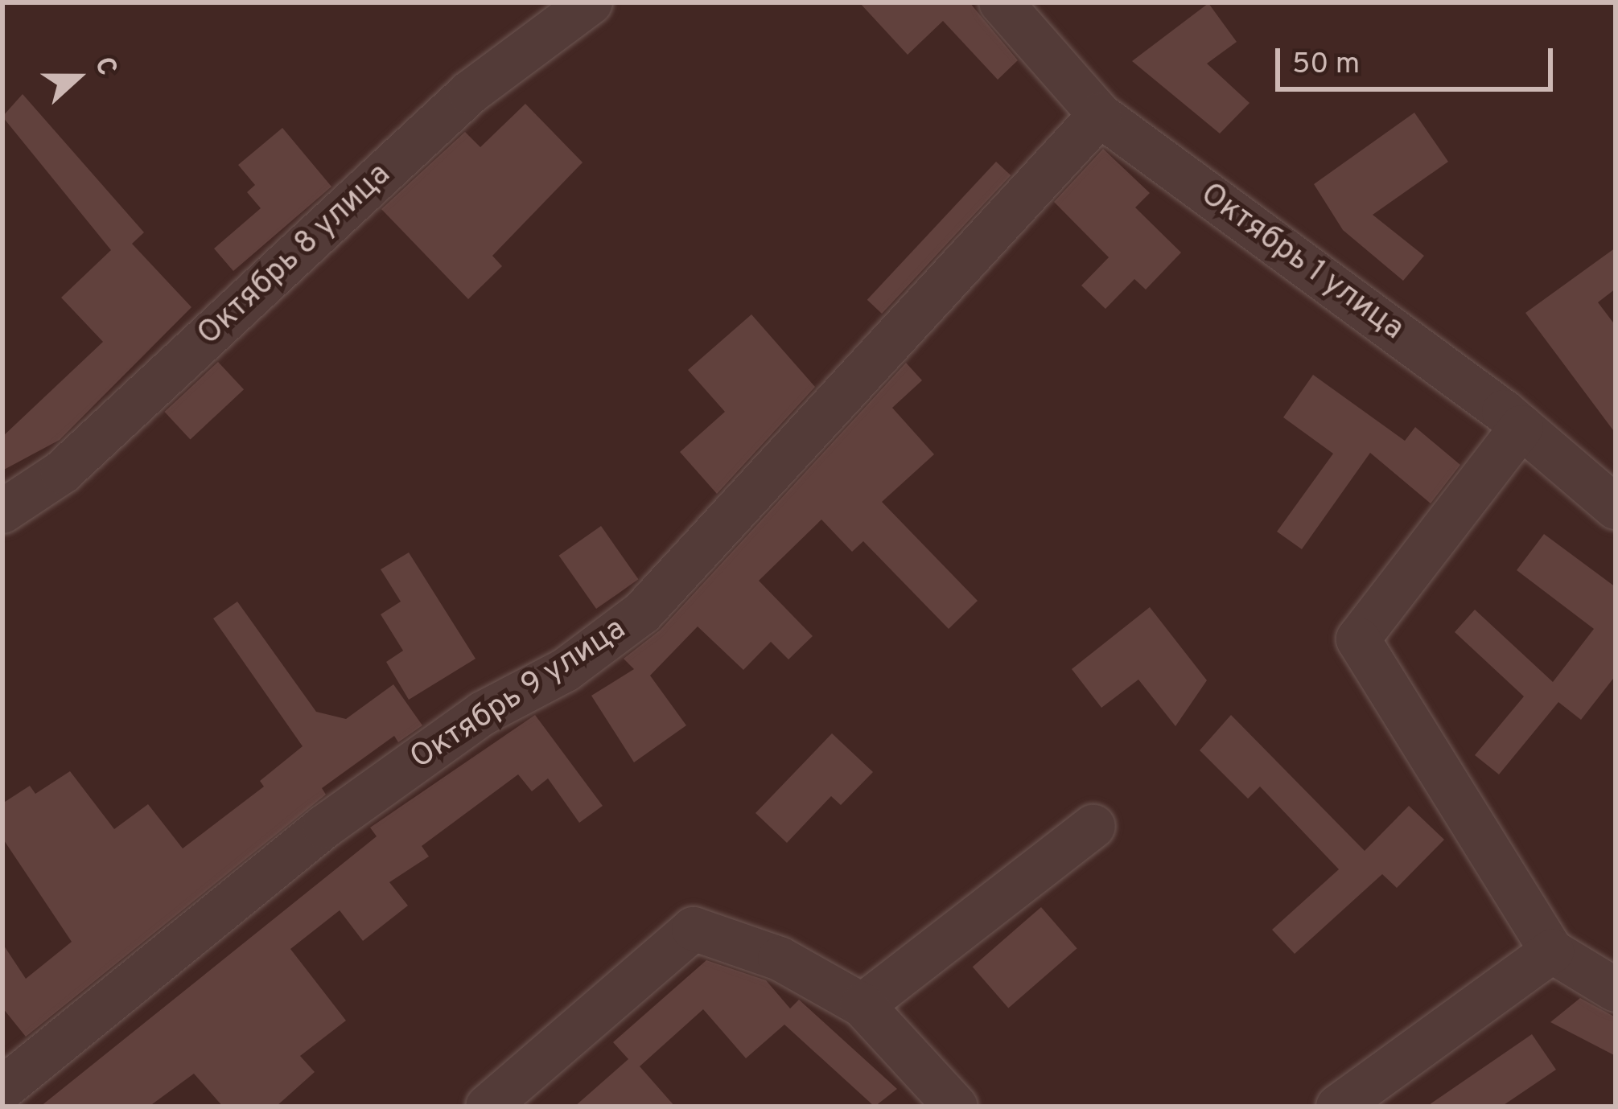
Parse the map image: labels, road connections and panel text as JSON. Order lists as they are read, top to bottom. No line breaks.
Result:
{"streets":{"street":["Октябрь 8 улица","Октябрь 1 улица","Октябрь 9 улица"]},"crossings":[["Октябрь 1 улица","Октябрь 9 улица"]],"scale_bar":"50 m","north":"right"}
